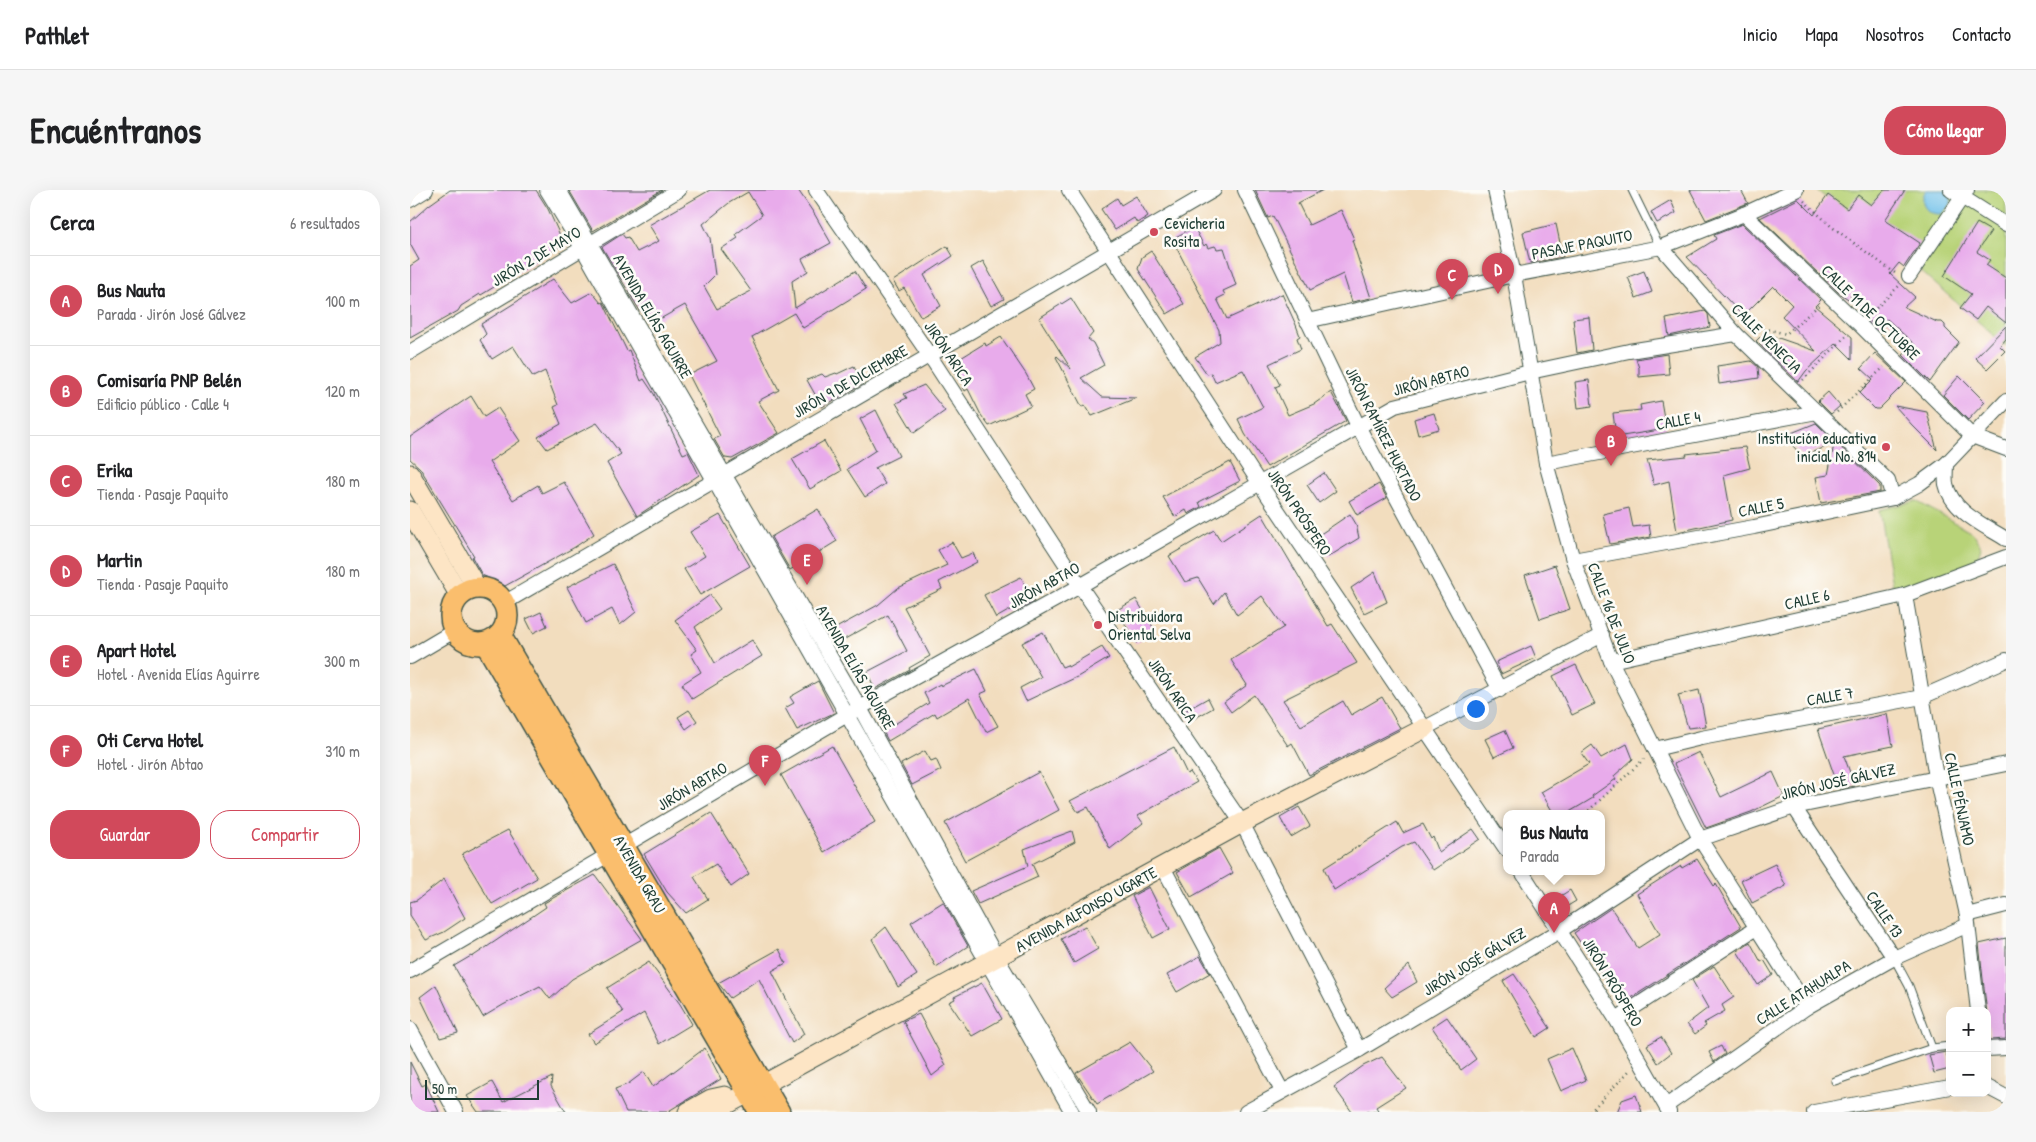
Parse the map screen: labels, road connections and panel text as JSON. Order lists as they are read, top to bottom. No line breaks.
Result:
{"streets":{"main road":["AVENIDA GRAU","AVENIDA ALFONSO UGARTE"],"street":["PASAJE PAQUITO","JIRÓN 2 DE MAYO","CALLE 11 DE OCTUBRE","AVENIDA ELÍAS AGUIRRE","CALLE VENECIA","JIRÓN ARICA","JIRÓN ABTAO","JIRÓN 9 DE DICIEMBRE","CALLE 4","JIRÓN RAMÍREZ HURTADO","CALLE 5","JIRÓN PRÓSPERO","CALLE 6","CALLE 16 DE JULIO","CALLE 7","JIRÓN JOSÉ GÁLVEZ","CALLE PÉNJAMO","CALLE 13","CALLE ATAHUALPA"]},"crossings":[["PASAJE PAQUITO","CALLE 11 DE OCTUBRE"],["PASAJE PAQUITO","CALLE VENECIA"],["PASAJE PAQUITO","JIRÓN RAMÍREZ HURTADO"],["PASAJE PAQUITO","CALLE 16 DE JULIO"],["JIRÓN 2 DE MAYO","AVENIDA ELÍAS AGUIRRE"],["CALLE 11 DE OCTUBRE","CALLE 5"],["AVENIDA ELÍAS AGUIRRE","JIRÓN ABTAO"],["AVENIDA ELÍAS AGUIRRE","JIRÓN 9 DE DICIEMBRE"],["AVENIDA ELÍAS AGUIRRE","AVENIDA ALFONSO UGARTE"],["CALLE VENECIA","JIRÓN ABTAO"],["CALLE VENECIA","CALLE 4"],["CALLE VENECIA","CALLE 5"],["JIRÓN ARICA","JIRÓN ABTAO"],["JIRÓN ARICA","JIRÓN 9 DE DICIEMBRE"],["JIRÓN ARICA","JIRÓN JOSÉ GÁLVEZ"],["JIRÓN ARICA","AVENIDA ALFONSO UGARTE"],["JIRÓN ABTAO","JIRÓN RAMÍREZ HURTADO"],["JIRÓN ABTAO","JIRÓN PRÓSPERO"],["JIRÓN ABTAO","CALLE 16 DE JULIO"],["JIRÓN ABTAO","AVENIDA GRAU"],["JIRÓN 9 DE DICIEMBRE","JIRÓN PRÓSPERO"],["JIRÓN 9 DE DICIEMBRE","AVENIDA GRAU"],["CALLE 4","CALLE 16 DE JULIO"],["CALLE 5","CALLE 16 DE JULIO"],["JIRÓN PRÓSPERO","JIRÓN JOSÉ GÁLVEZ"],["JIRÓN PRÓSPERO","AVENIDA ALFONSO UGARTE"],["JIRÓN PRÓSPERO","CALLE ATAHUALPA"],["CALLE 6","CALLE 16 DE JULIO"],["CALLE 6","CALLE PÉNJAMO"],["CALLE 16 DE JULIO","CALLE 7"],["CALLE 16 DE JULIO","JIRÓN JOSÉ GÁLVEZ"],["CALLE 16 DE JULIO","CALLE ATAHUALPA"],["CALLE 7","CALLE PÉNJAMO"],["JIRÓN JOSÉ GÁLVEZ","CALLE PÉNJAMO"],["JIRÓN JOSÉ GÁLVEZ","CALLE 13"],["CALLE PÉNJAMO","CALLE ATAHUALPA"],["AVENIDA GRAU","AVENIDA ALFONSO UGARTE"],["CALLE 13","CALLE ATAHUALPA"]],"places":["Cevicheria Rosita","Institución educativa inicial No. 814","Distribuidora Oriental Selva"],"scale_bar":"50 m","page":{"header":"Pathlet","nav":["Inicio","Mapa","Nosotros","Contacto"],"buttons":["Cómo llegar",["Guardar","Compartir"]],"title":"Encuéntranos","heading":["Cerca","6 resultados"],"pins":["D","C","B","E","F","A"],"list":[{"mark":"A","name":"Bus Nauta","note":"Parada · Jirón José Gálvez","value":"100 m"},{"mark":"B","name":"Comisaría PNP Belén","note":"Edificio público · Calle 4","value":"120 m"},{"mark":"C","name":"Erika","note":"Tienda · Pasaje Paquito","value":"180 m"},{"mark":"D","name":"Martin","note":"Tienda · Pasaje Paquito","value":"180 m"},{"mark":"E","name":"Apart Hotel","note":"Hotel · Avenida Elías Aguirre","value":"300 m"},{"mark":"F","name":"Oti Cerva Hotel","note":"Hotel · Jirón Abtao","value":"310 m"}],"popup":["Bus Nauta","Parada"],"map_buttons":["+","−"],"scale":"50 m"}}
